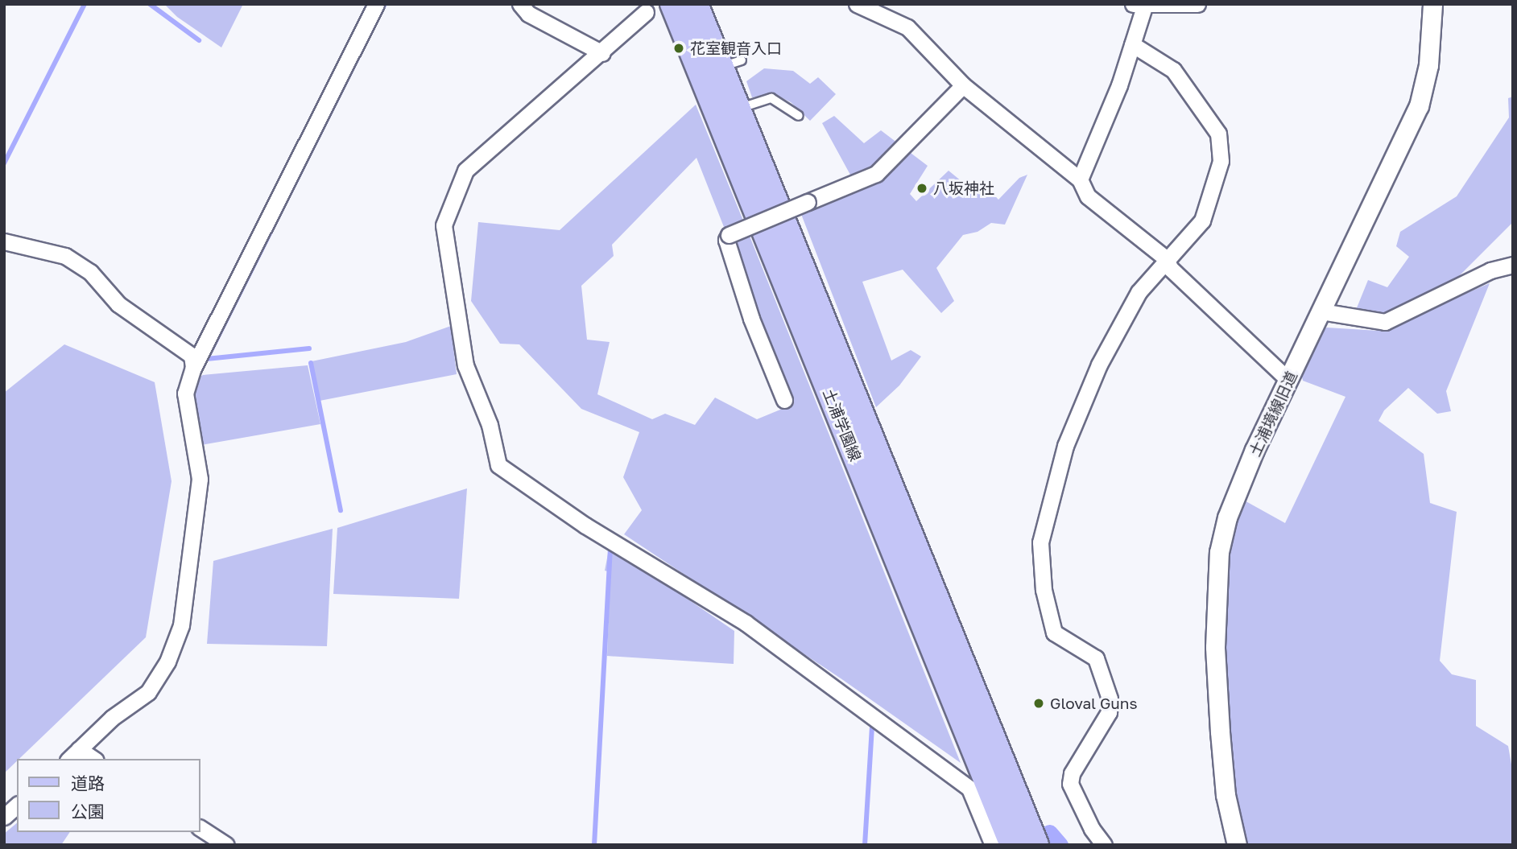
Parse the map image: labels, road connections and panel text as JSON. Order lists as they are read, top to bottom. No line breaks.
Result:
{"streets":{"main road":["土浦学園線"],"street":["土浦境線旧道"]},"places":["花室観音入口","八坂神社","Gloval Guns"],"legend":["道路","公園"]}
